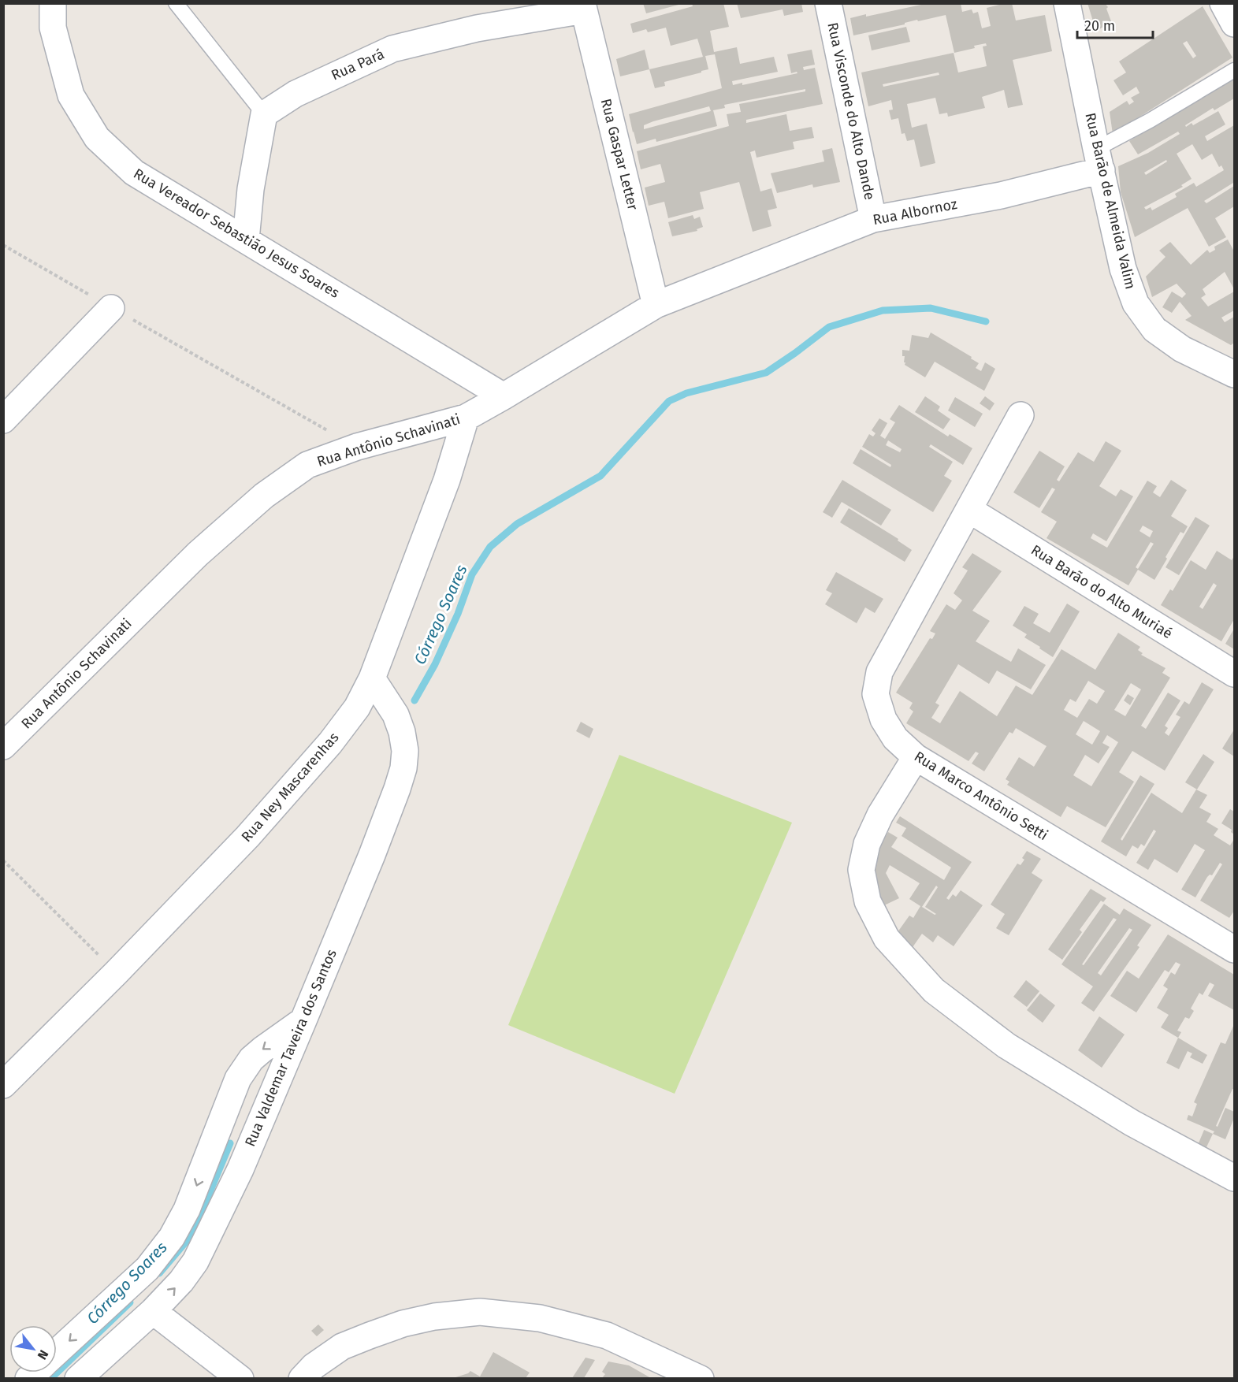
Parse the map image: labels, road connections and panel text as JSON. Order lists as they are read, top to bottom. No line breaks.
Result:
{"streets":{"street":["Rua Pará","Rua Visconde do Alto Dande","Rua Gaspar Letter","Rua Barão de Almeida Valim","Rua Albornoz","Rua Vereador Sebastião Jesus Soares","Rua Antônio Schavinati","Rua Barão do Alto Muriaé","Rua Ney Mascarenhas","Rua Marco Antônio Setti","Rua Valdemar Taveira dos Santos"]},"crossings":[["Rua Pará","Rua Gaspar Letter"],["Rua Visconde do Alto Dande","Rua Albornoz"],["Rua Gaspar Letter","Rua Albornoz"],["Rua Gaspar Letter","Rua Antônio Schavinati"],["Rua Barão de Almeida Valim","Rua Albornoz"],["Rua Albornoz","Rua Antônio Schavinati"],["Rua Vereador Sebastião Jesus Soares","Rua Antônio Schavinati"],["Rua Antônio Schavinati","Rua Ney Mascarenhas"],["Rua Barão do Alto Muriaé","Rua Marco Antônio Setti"],["Rua Ney Mascarenhas","Rua Valdemar Taveira dos Santos"]],"water":["Córrego Soares"],"scale_bar":"20 m","north":"bottom right"}
